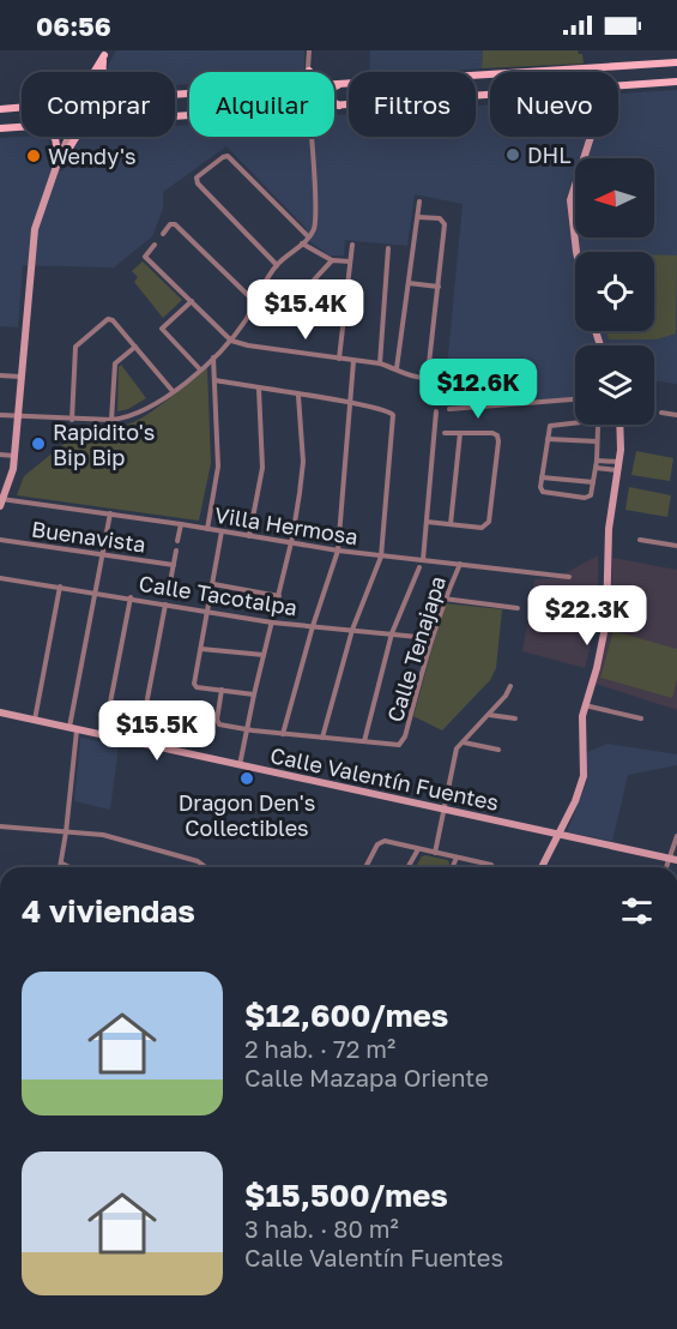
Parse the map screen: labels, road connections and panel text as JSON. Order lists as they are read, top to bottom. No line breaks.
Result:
{"streets":{"street":["Villa Hermosa","Buenavista","Calle Tacotalpa","Calle Tenajapa","Calle Valentín Fuentes"]},"crossings":[["Villa Hermosa","Calle Tenajapa"],["Calle Tacotalpa","Calle Tenajapa"]],"places":["DHL","Wendy's","Rapidito's Bip Bip","Dragon Den's Collectibles"],"north":"left","page":{"status":"06:56","chip":["Comprar","Alquilar","Filtros","Nuevo"],"price":["$15.4K","$12.6K","$22.3K","$15.5K"],"heading":"4 viviendas","list":[{"name":"$12,600/mes","note":"2 hab. · 72 m² · Calle Mazapa Oriente"},{"name":"$15,500/mes","note":"3 hab. · 80 m² · Calle Valentín Fuentes"}]}}
